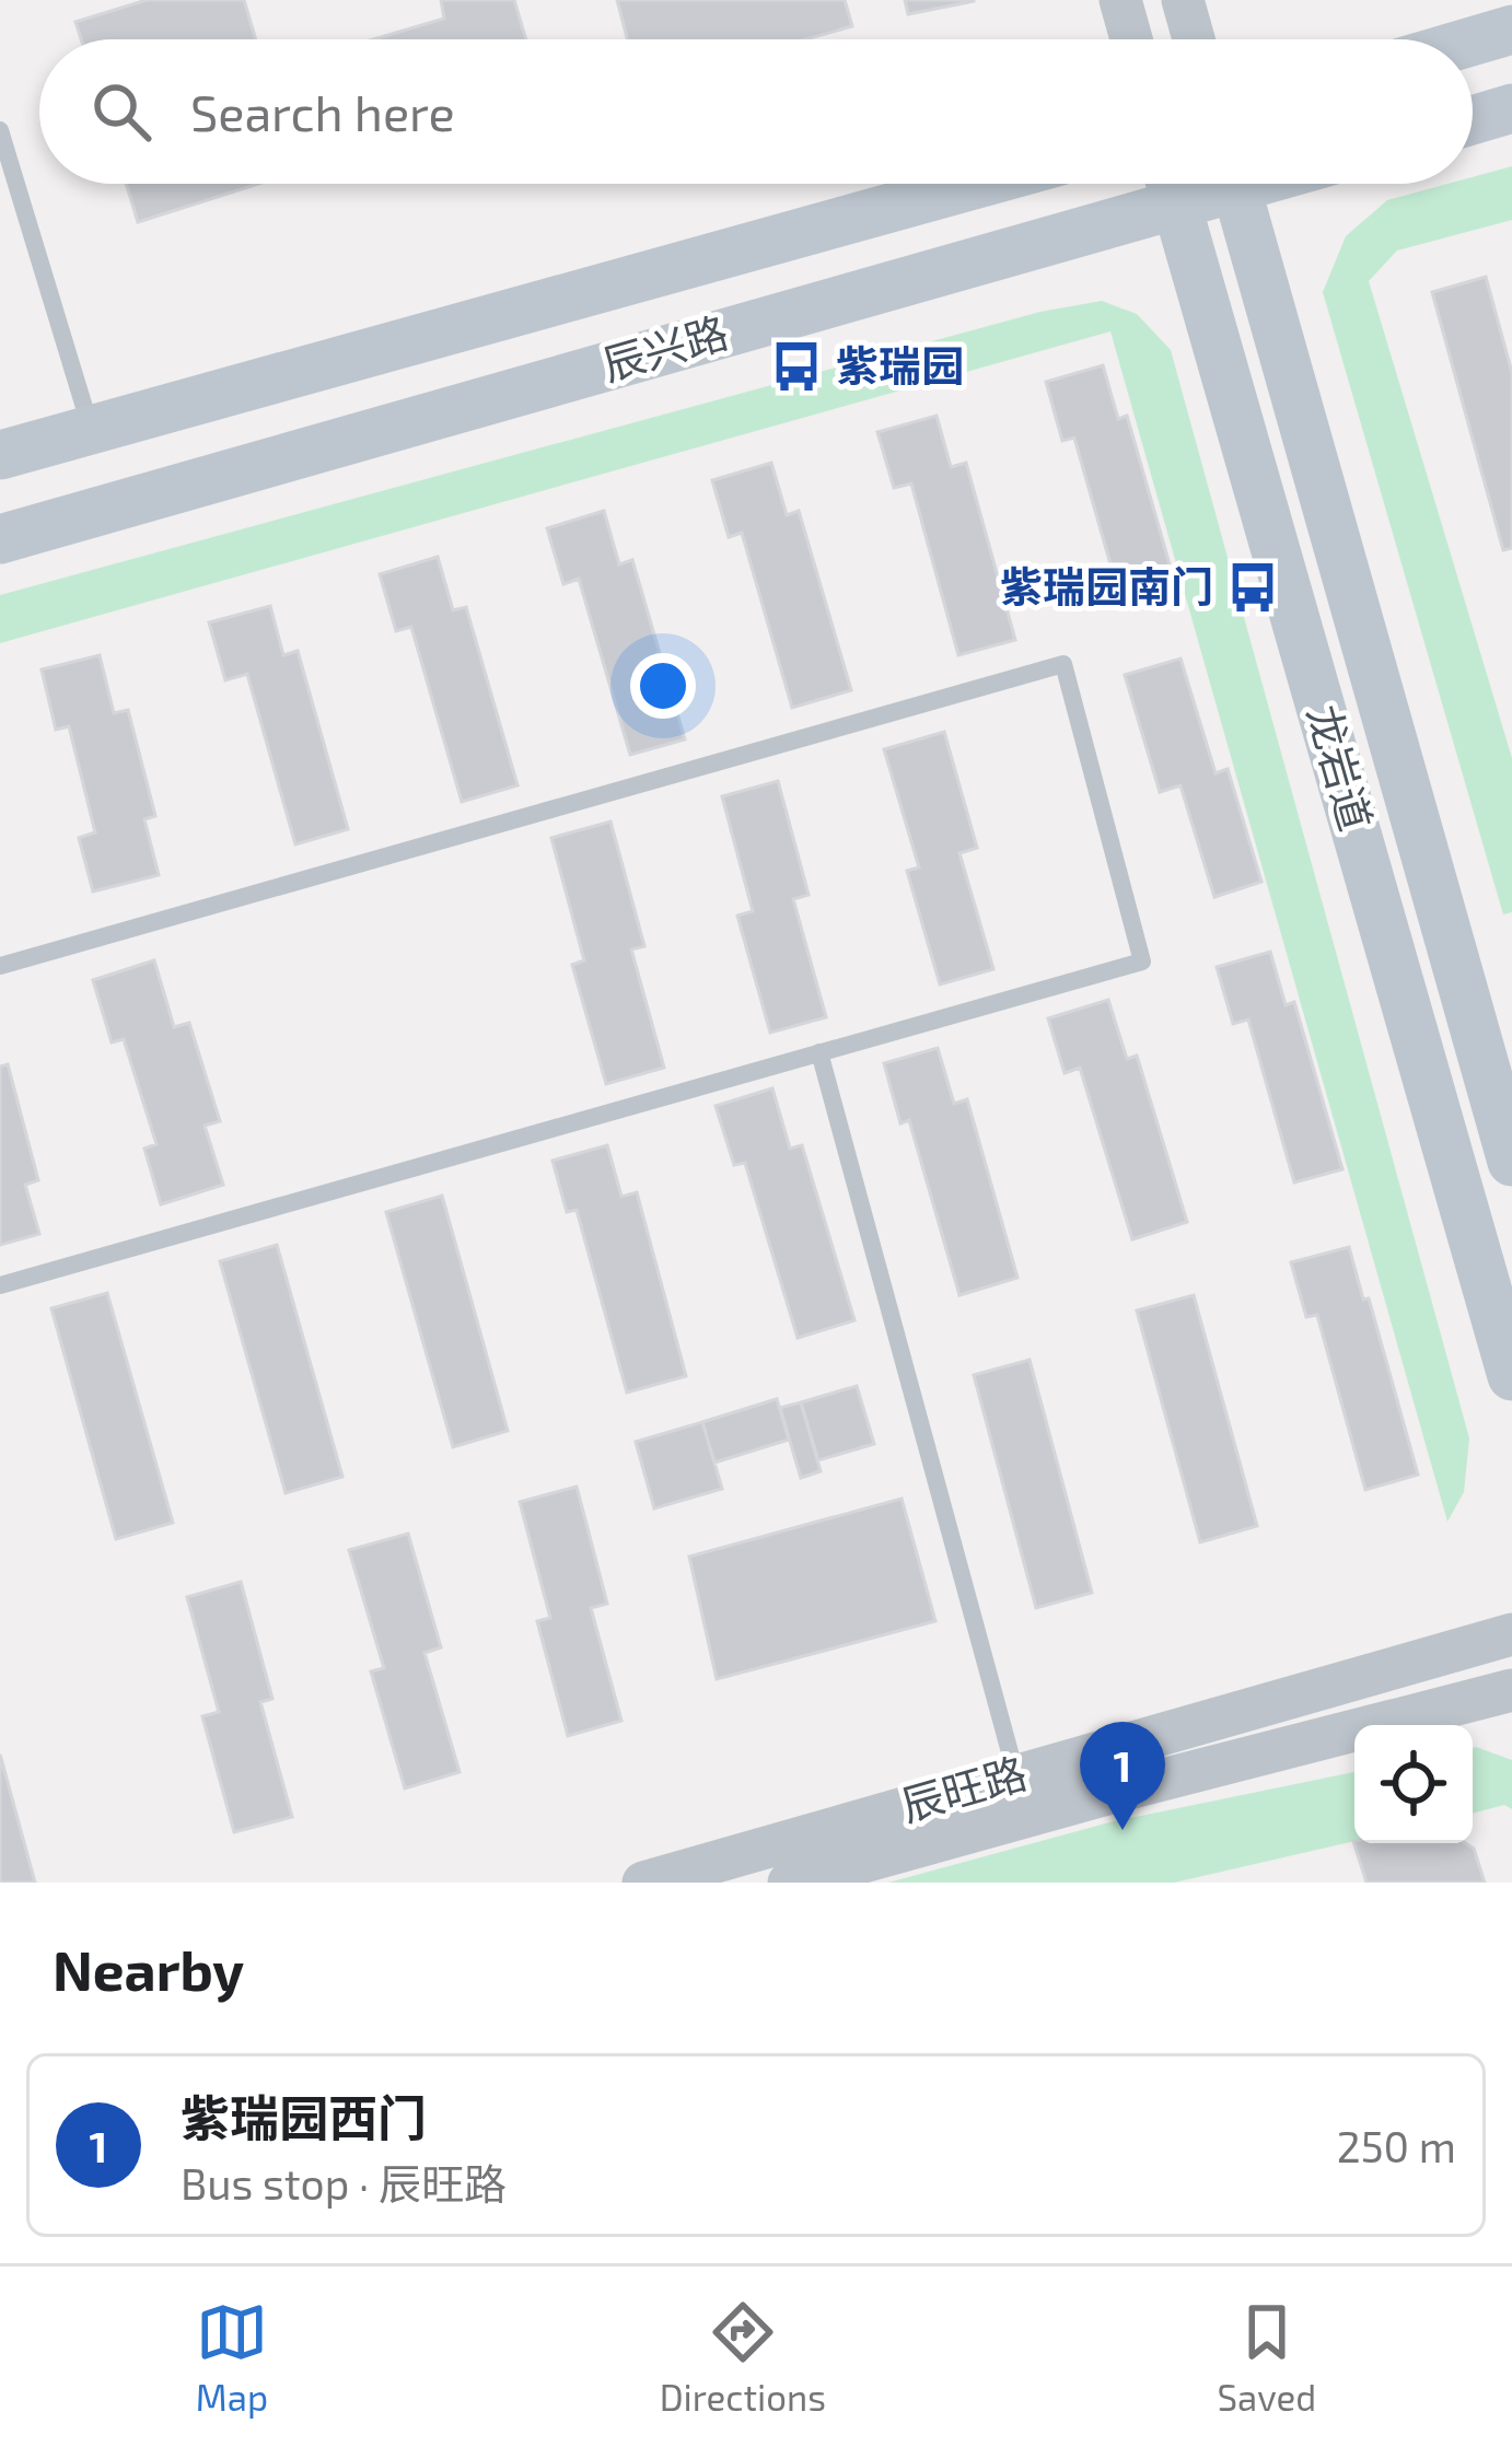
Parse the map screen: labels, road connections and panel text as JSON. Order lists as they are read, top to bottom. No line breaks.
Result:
{"streets":{"main road":["辰兴路","龙岩道"],"street":["辰旺路"]},"crossings":[["辰兴路","龙岩道"]],"places":{"bus stop":["紫瑞园","紫瑞园南门"]},"page":{"search":"Search here","pins":"1","heading":"Nearby","list":[{"mark":"1","name":"紫瑞园西门","note":"Bus stop · 辰旺路","value":"250 m"}],"nav":["Map","Directions","Saved"]}}
